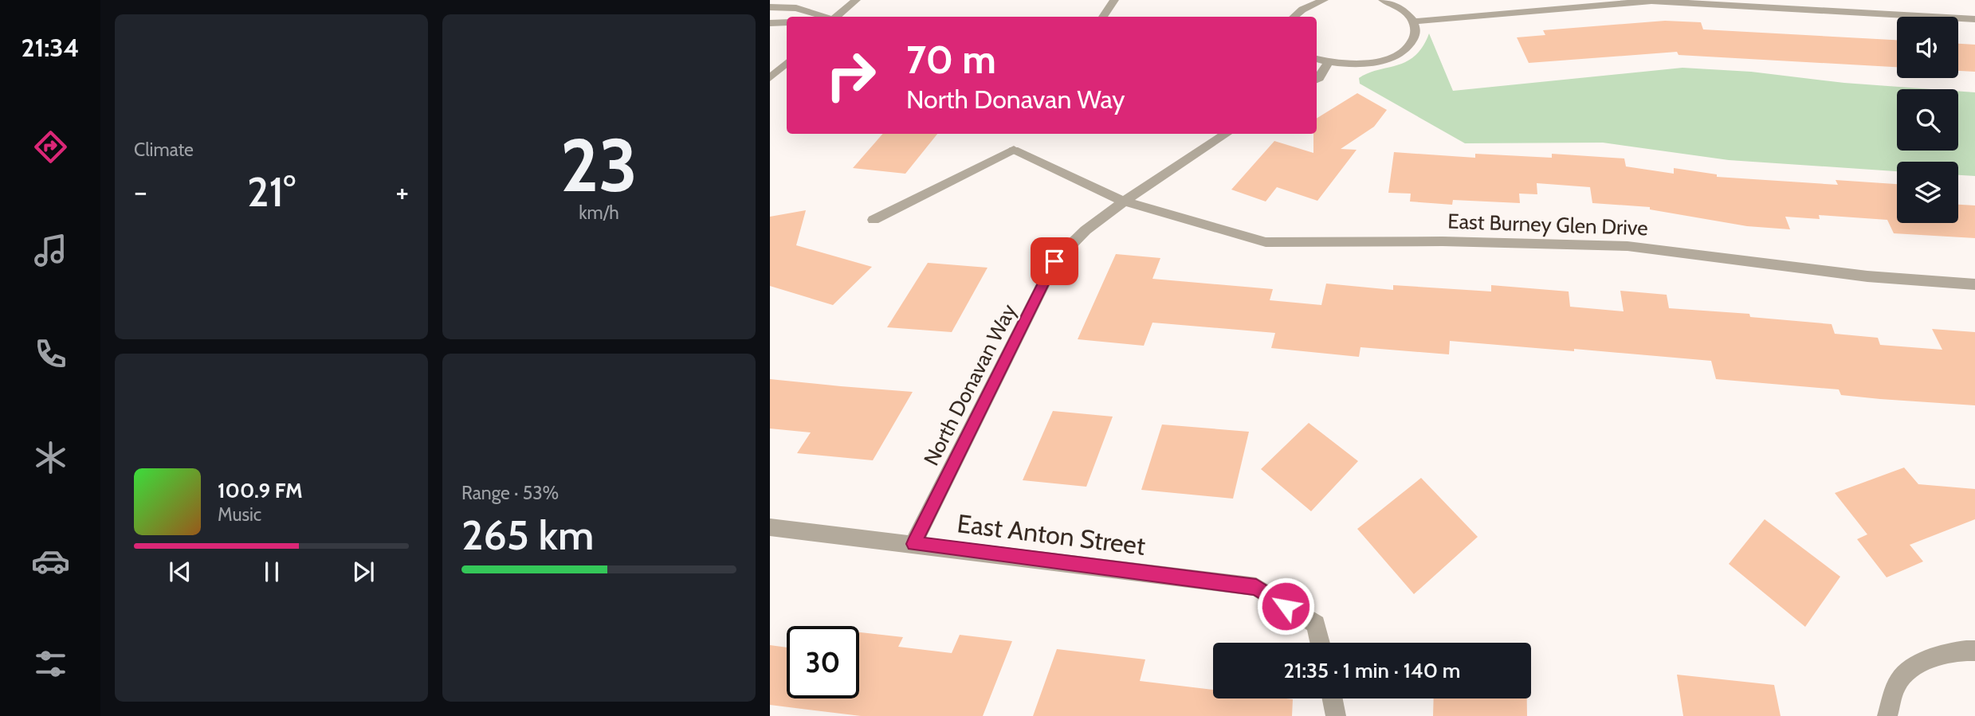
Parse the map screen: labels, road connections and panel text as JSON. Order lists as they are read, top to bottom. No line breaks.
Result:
{"streets":{"street":["East Burney Glen Drive","North Donavan Way","East Anton Street"]},"crossings":[["East Burney Glen Drive","North Donavan Way"],["North Donavan Way","East Anton Street"]],"page":{"tabs":"21:34","tile":["Climate",["23","km/h"],["Range · 53%","265 km"]],"turn":["70 m","North Donavan Way"],"heat":["−","21°","+"],"song":["100.9 FM","Music"],"limit":"30","trip":"21:35 · 1 min · 140 m"}}
